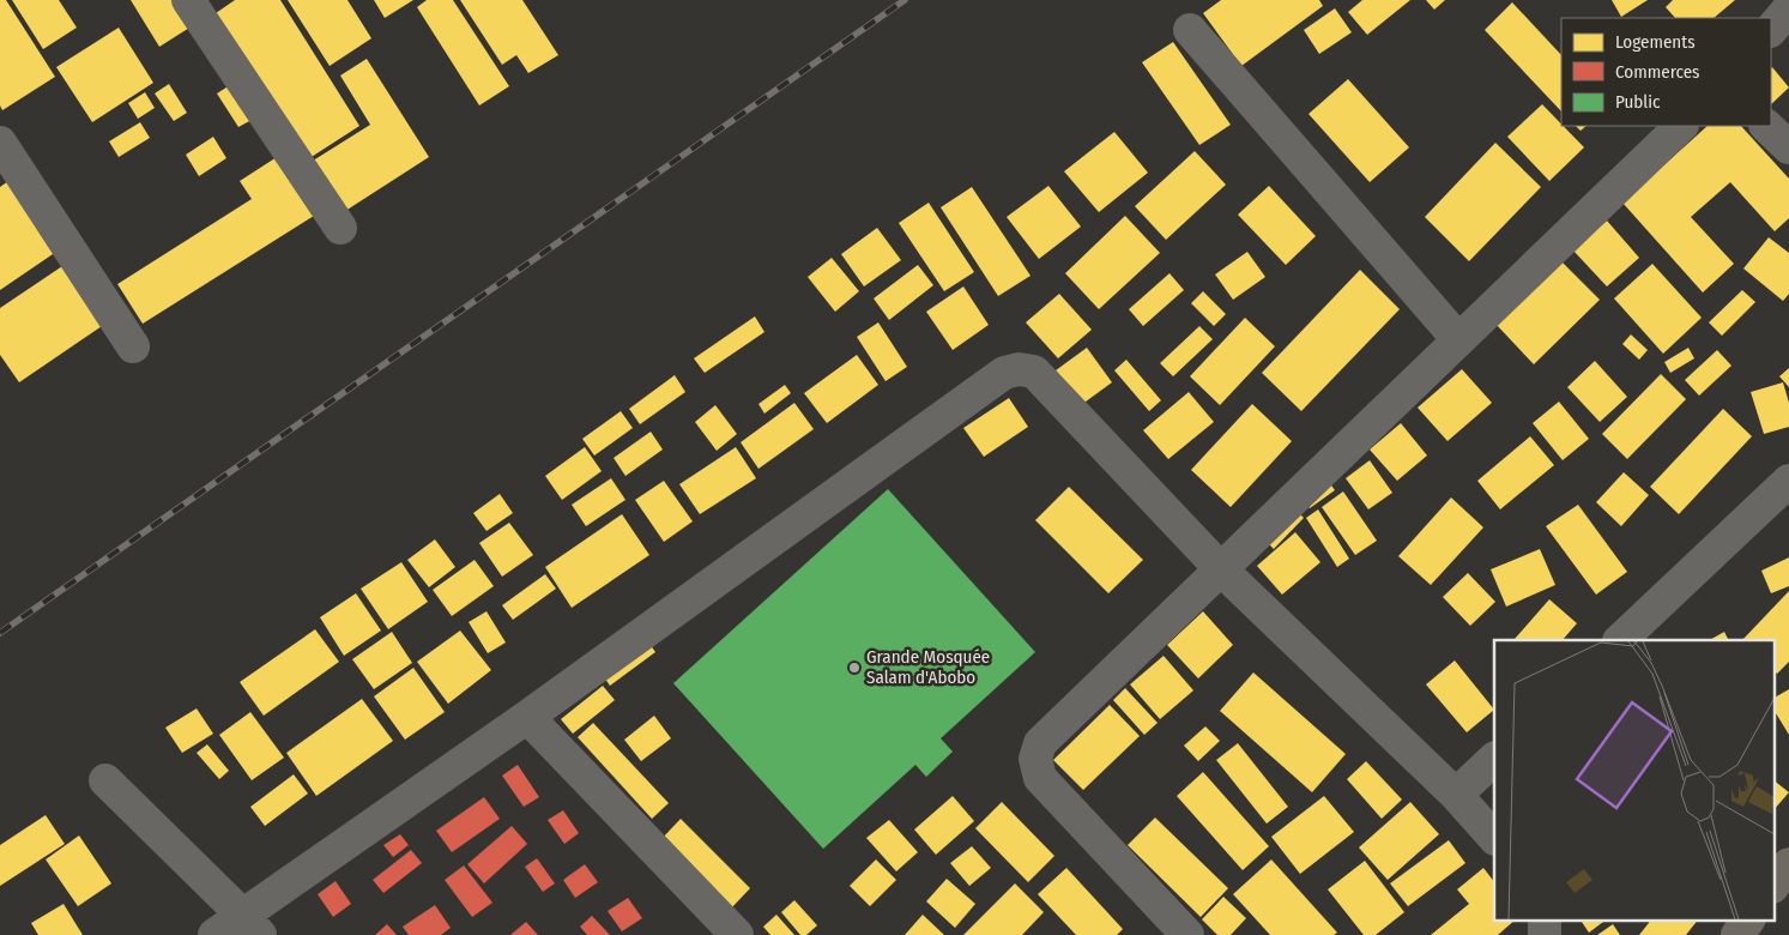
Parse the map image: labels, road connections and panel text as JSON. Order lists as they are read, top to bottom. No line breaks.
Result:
{"places":["Grande Mosquée Salam d'Abobo"],"legend":["Logements","Commerces","Public"]}
